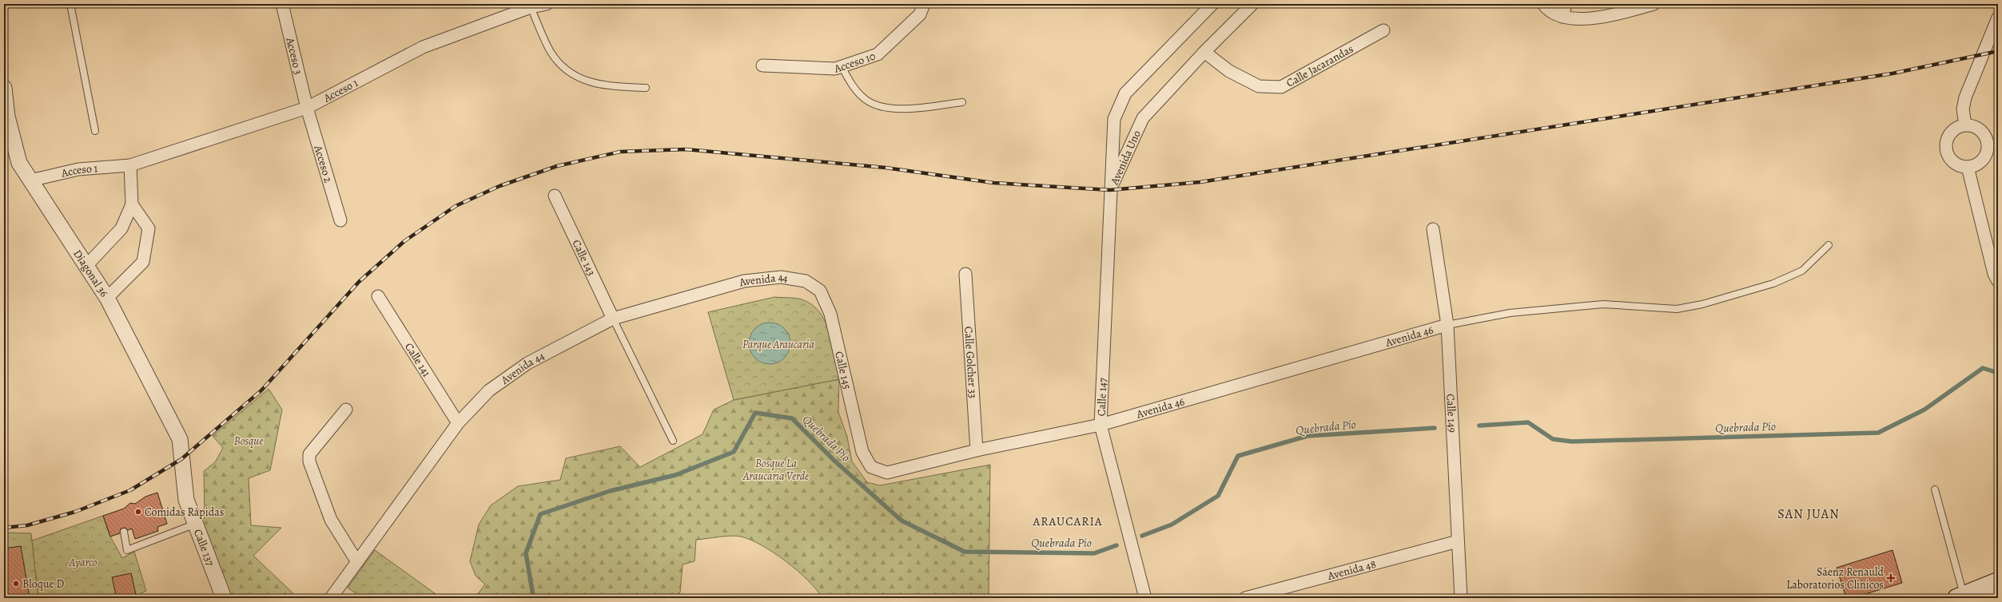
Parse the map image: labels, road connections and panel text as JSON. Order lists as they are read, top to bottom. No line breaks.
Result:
{"streets":{"street":["Acceso 3","Acceso 10","Calle Jacarandas","Acceso 1","Avenida Uno","Acceso 2","Calle 143","Diagonal 36","Avenida 44","Avenida 46","Calle 141","Calle Golcher 33","Calle 145","Calle 147","Calle 149","Calle 137","Avenida 48"]},"crossings":[["Acceso 3","Acceso 1"],["Acceso 3","Acceso 2"],["Calle Jacarandas","Avenida Uno"],["Acceso 1","Acceso 2"],["Acceso 1","Diagonal 36"],["Avenida Uno","Calle 147"],["Calle 143","Avenida 44"],["Diagonal 36","Calle 137"],["Avenida 44","Calle 141"],["Avenida 44","Calle 145"],["Avenida 46","Calle Golcher 33"],["Avenida 46","Calle 145"],["Avenida 46","Calle 147"],["Avenida 46","Calle 149"],["Calle 149","Avenida 48"]],"districts":["SAN JUAN","ARAUCARIA"],"water":["Quebrada Pío"],"parks":["Parque Araucaría","Bosque","Bosque La Araucaria Verde","Ayarco"],"places":{"other":["Comidas Rápidas","Bloque D"],"health":["Sáenz Renauld Laboratorios Clinicos"]}}
